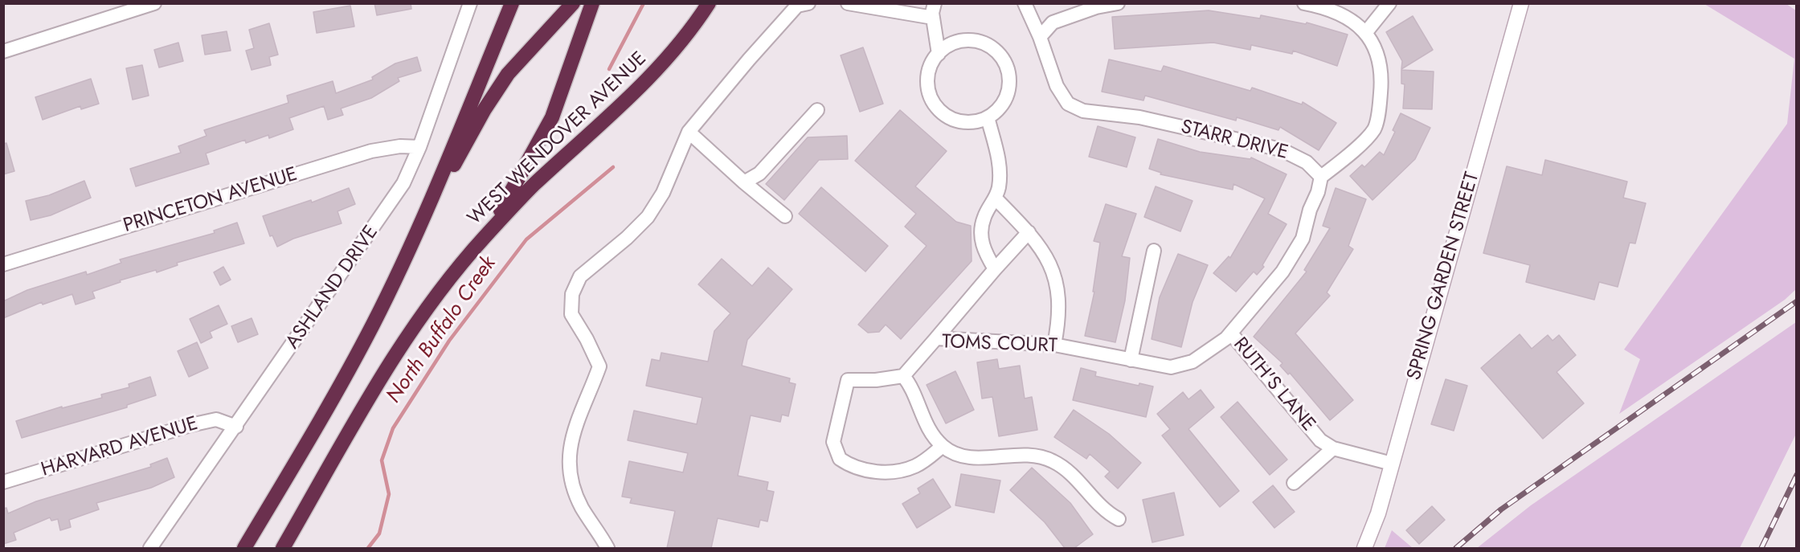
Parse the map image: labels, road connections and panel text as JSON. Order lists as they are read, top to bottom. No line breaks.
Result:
{"streets":{"highway":["WEST WENDOVER AVENUE"],"main road":["SPRING GARDEN STREET"],"street":["STARR DRIVE","PRINCETON AVENUE","ASHLAND DRIVE","TOMS COURT","RUTH'S LANE","HARVARD AVENUE"]},"crossings":[["PRINCETON AVENUE","ASHLAND DRIVE"],["SPRING GARDEN STREET","RUTH'S LANE"],["ASHLAND DRIVE","HARVARD AVENUE"],["TOMS COURT","RUTH'S LANE"]],"water":["North Buffalo Creek"]}
